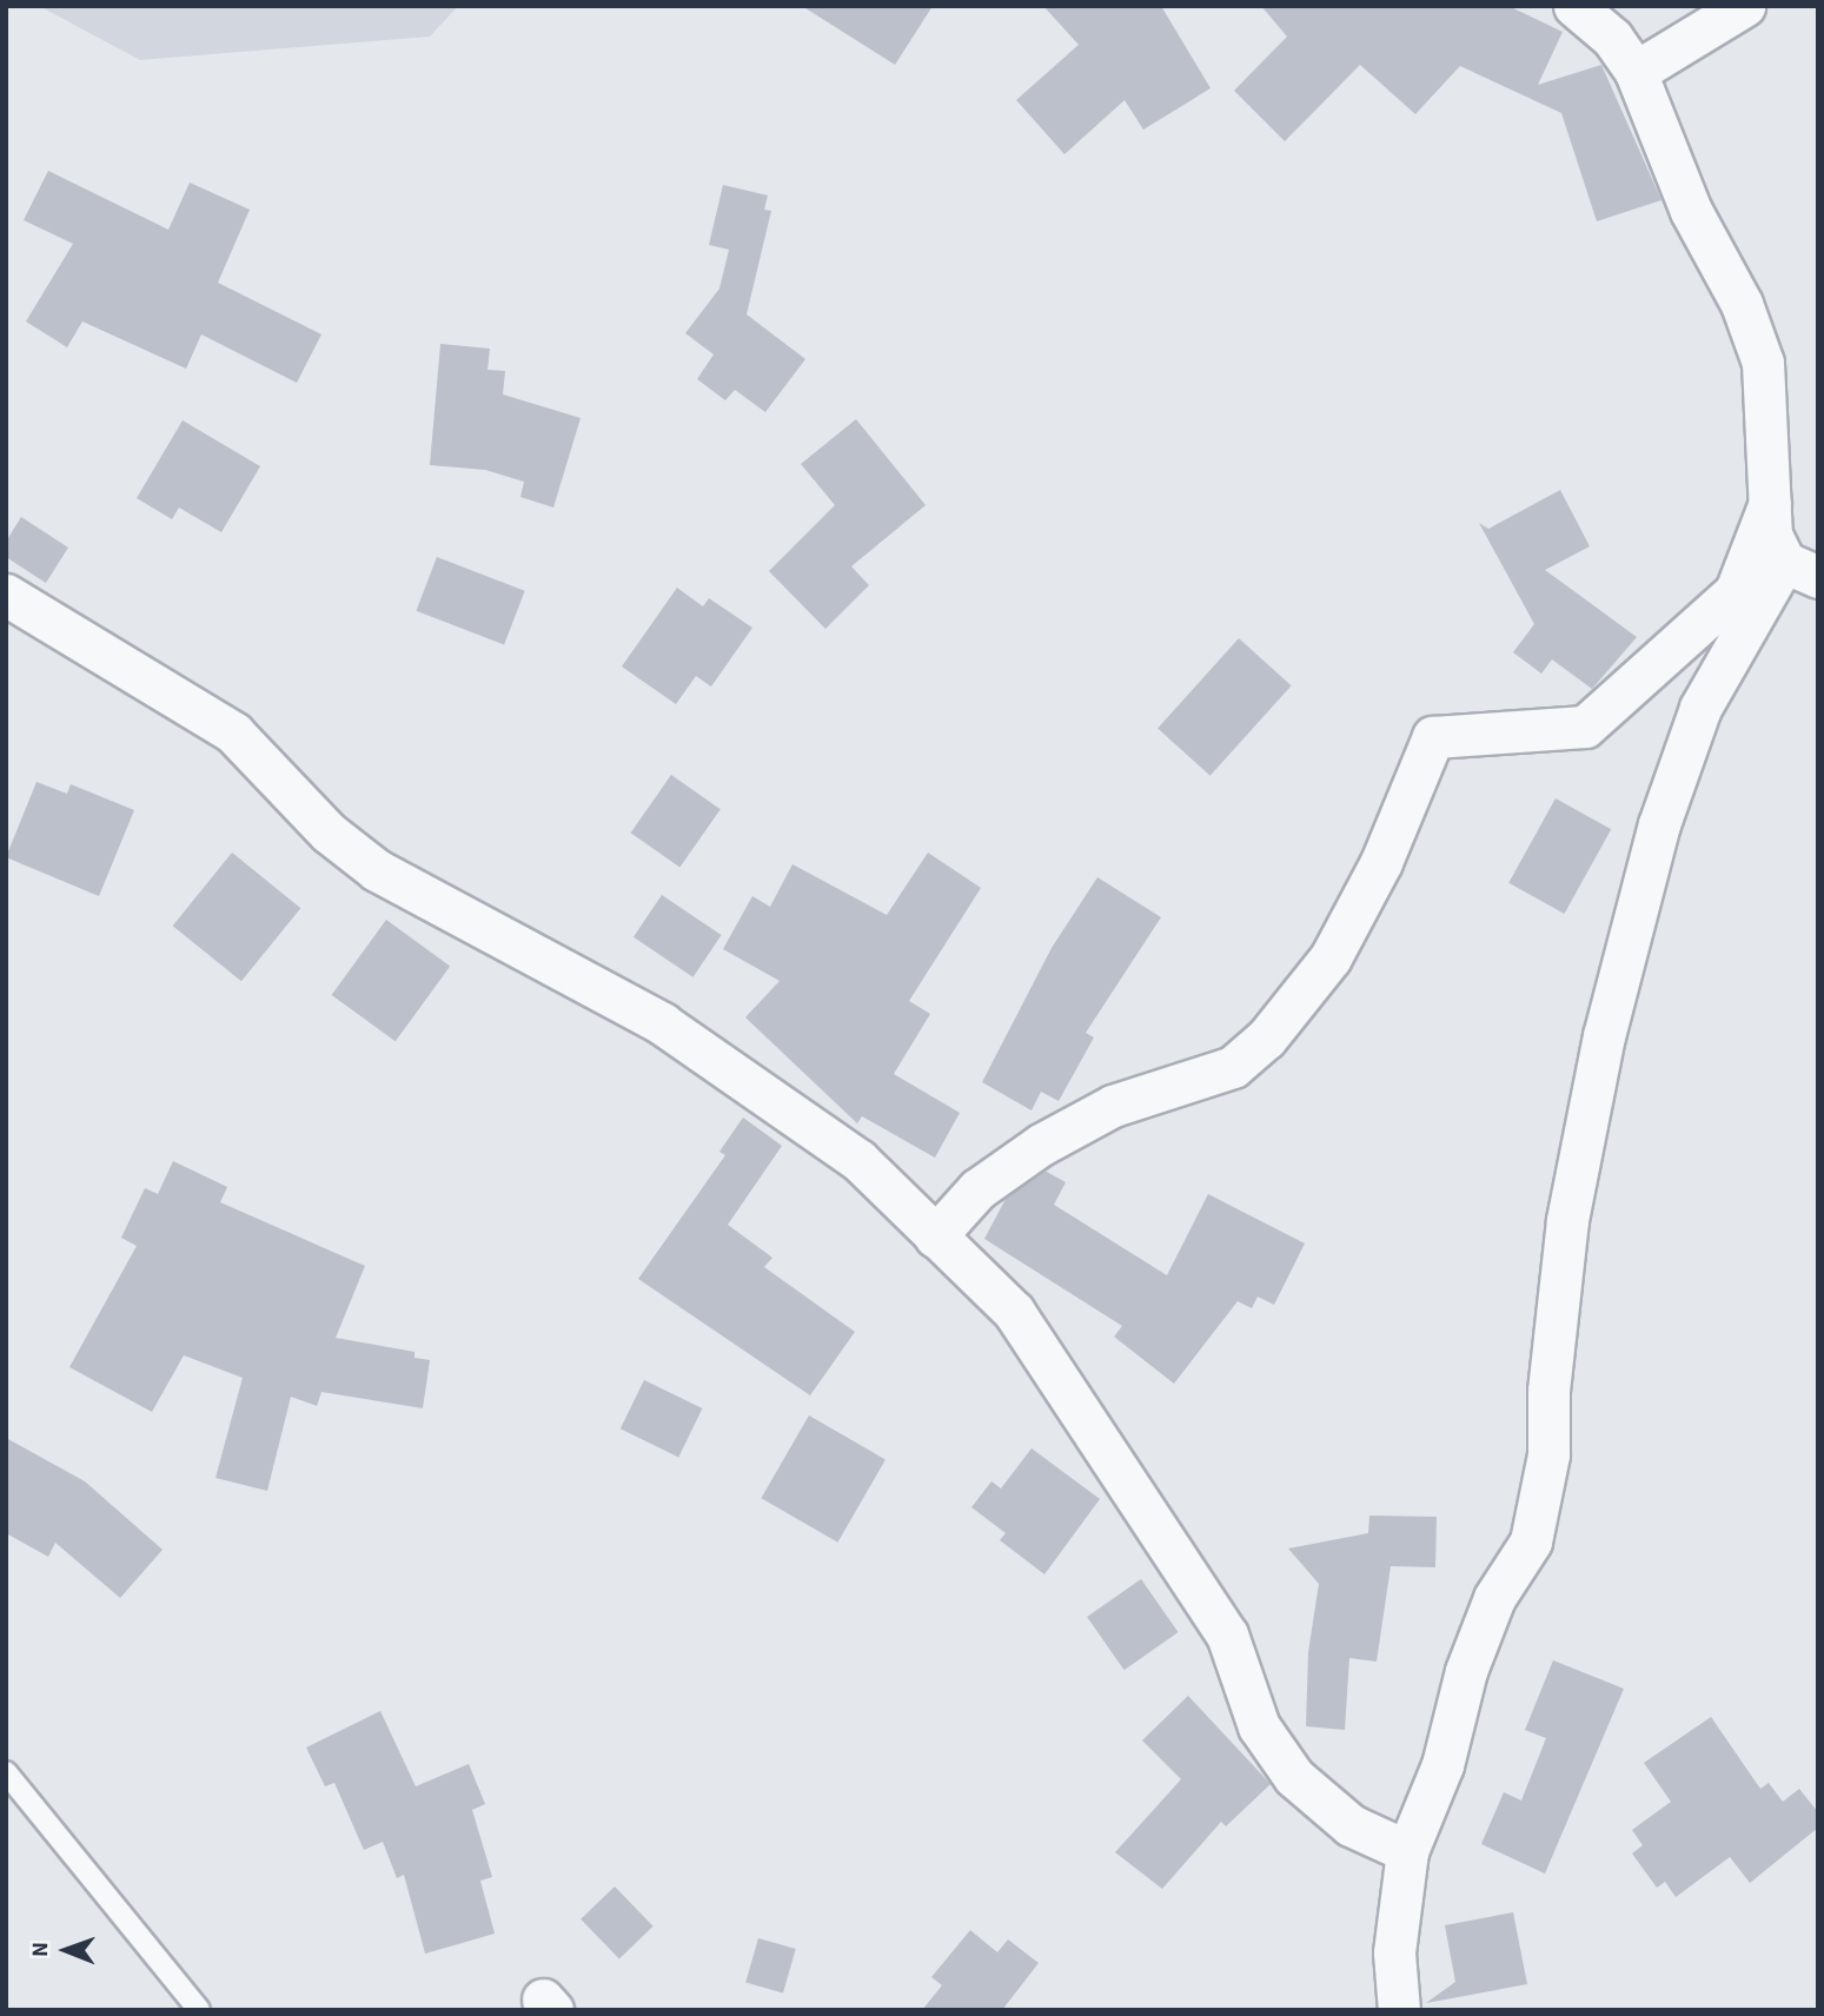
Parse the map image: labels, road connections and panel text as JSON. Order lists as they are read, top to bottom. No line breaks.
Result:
{"north":"left"}
